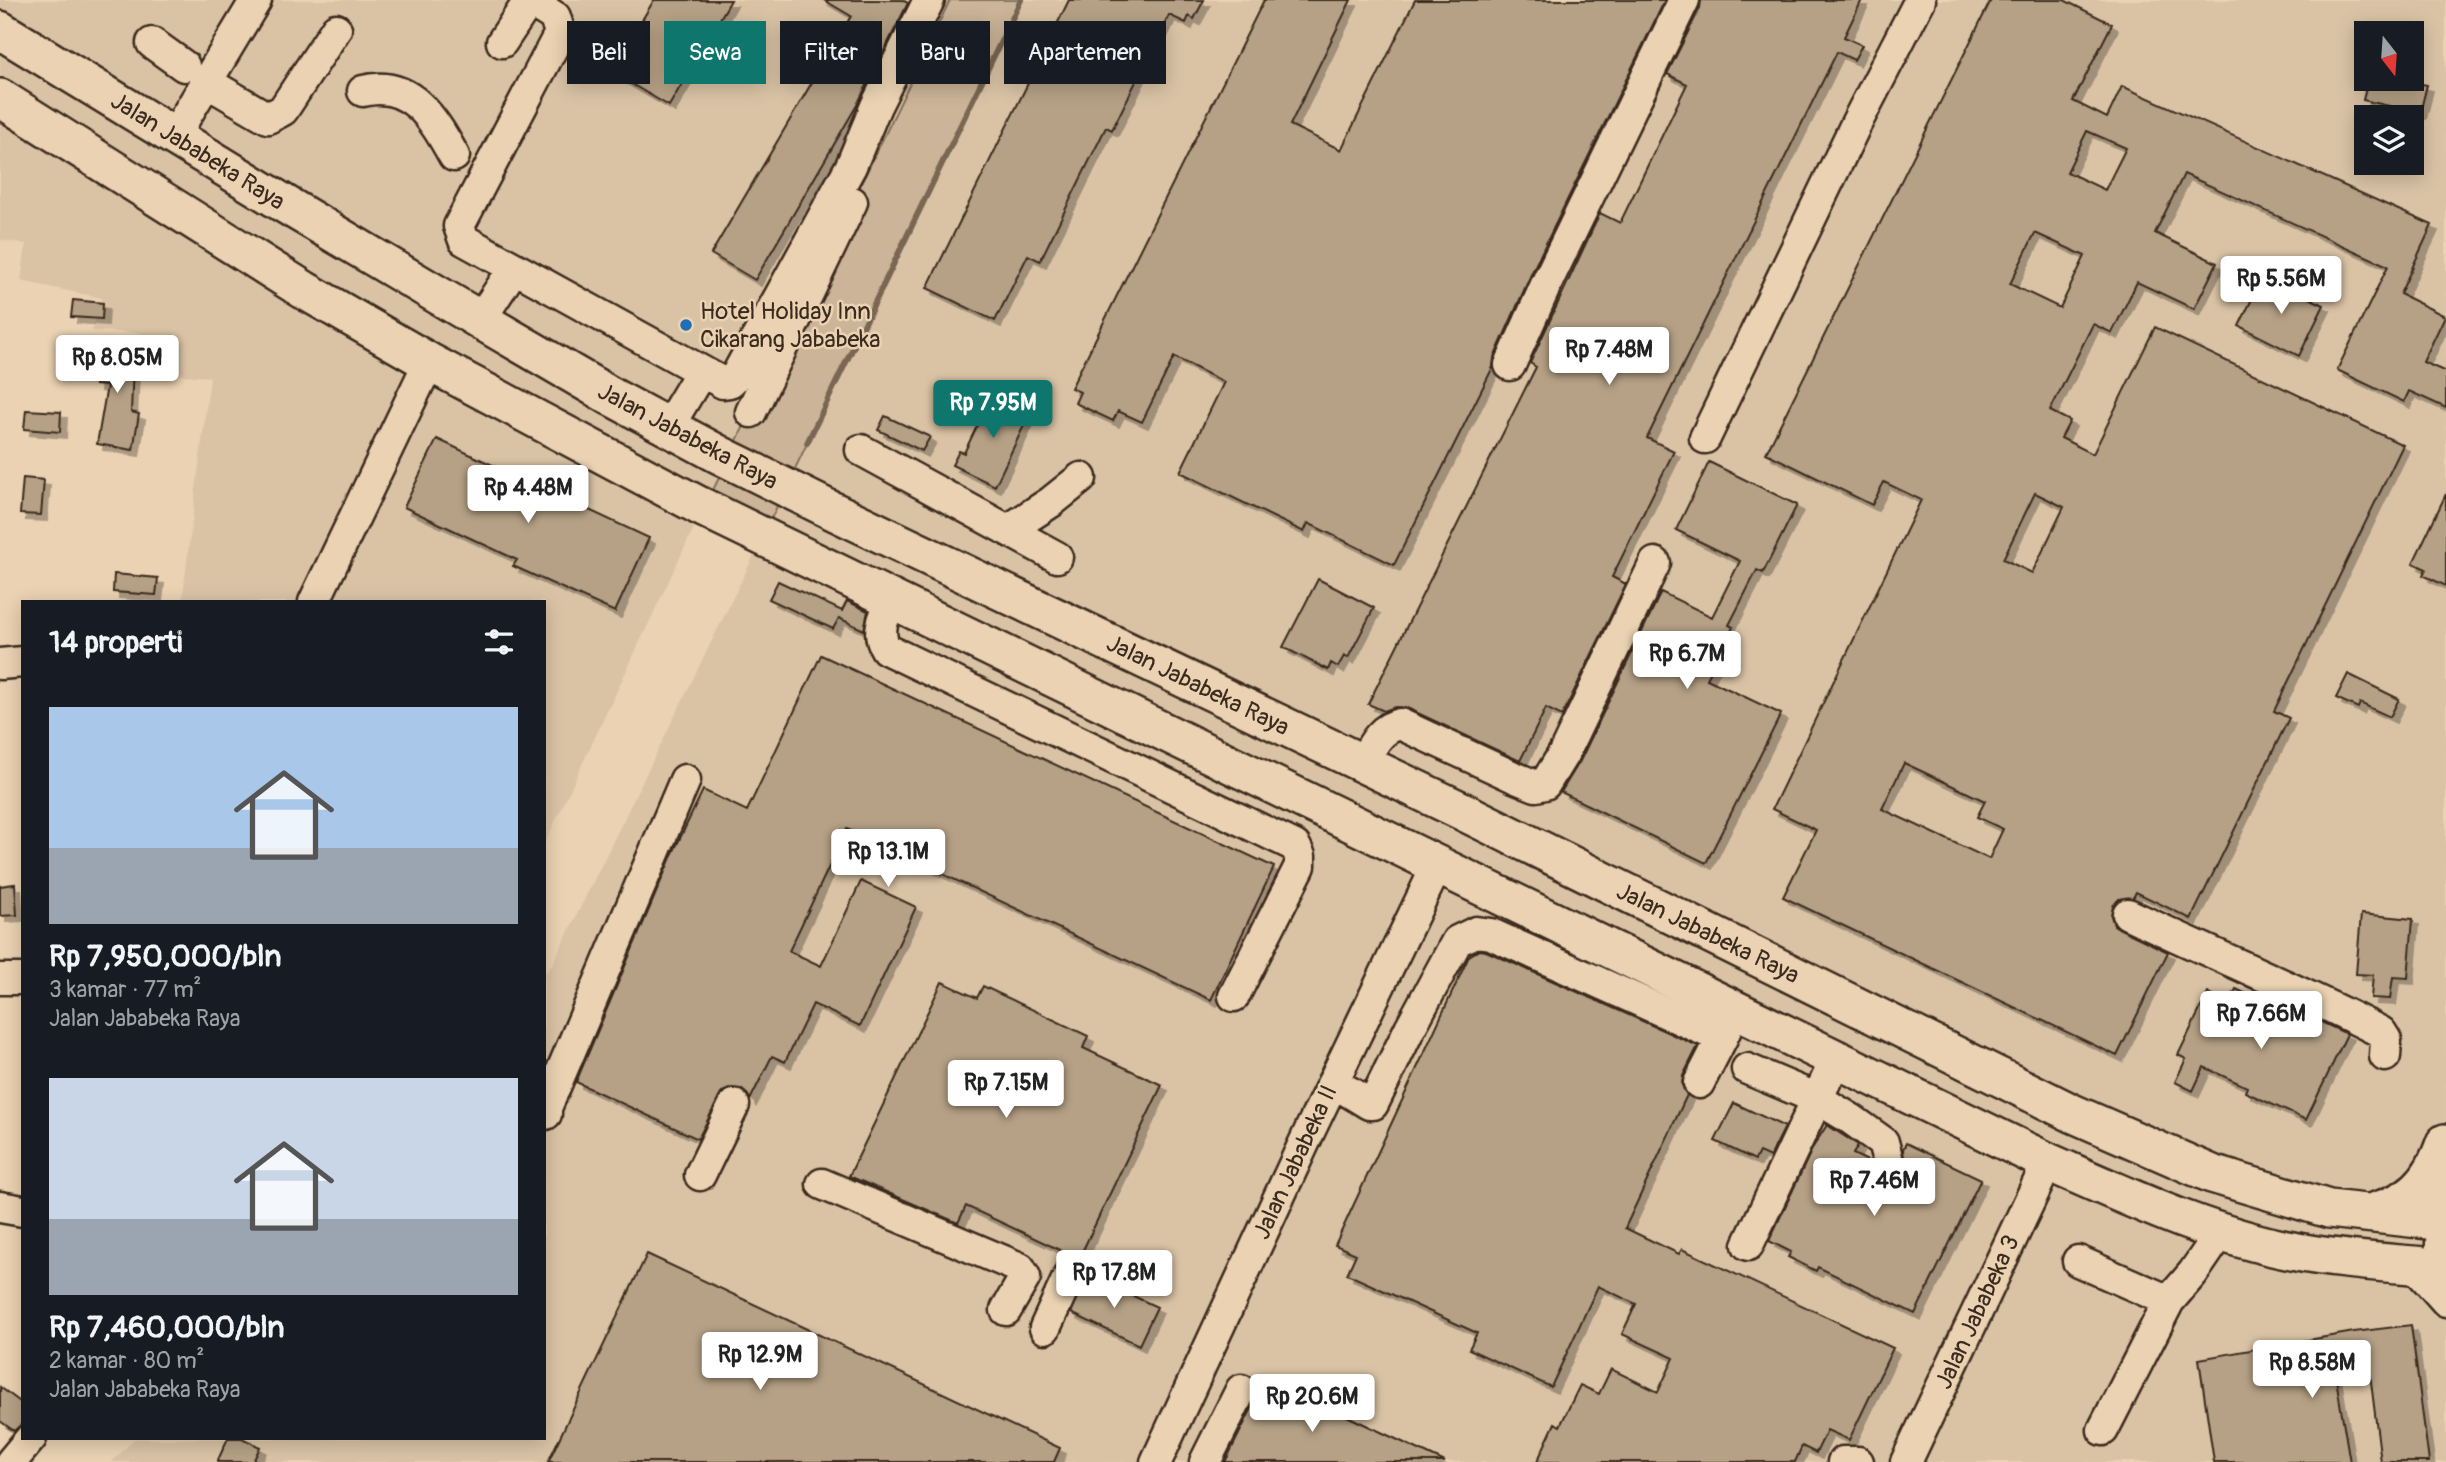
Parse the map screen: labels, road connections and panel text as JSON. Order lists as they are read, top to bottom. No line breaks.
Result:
{"streets":{"main road":["Jalan Jababeka Raya"],"street":["Jalan Jababeka II","Jalan Jababeka 3"]},"places":["Hotel Holiday Inn Cikarang Jababeka"],"north":"bottom","page":{"chip":["Beli","Sewa","Filter","Baru","Apartemen"],"price":["Rp 5.56M","Rp 7.48M","Rp 8.05M","Rp 7.95M","Rp 4.48M","Rp 6.7M","Rp 13.1M","Rp 7.66M","Rp 7.15M","Rp 7.46M","Rp 17.8M","Rp 12.9M","Rp 8.58M","Rp 20.6M"],"heading":"14 properti","list":[{"name":"Rp 7,950,000/bln","note":"3 kamar · 77 m² · Jalan Jababeka Raya"},{"name":"Rp 7,460,000/bln","note":"2 kamar · 80 m² · Jalan Jababeka Raya"}]}}
